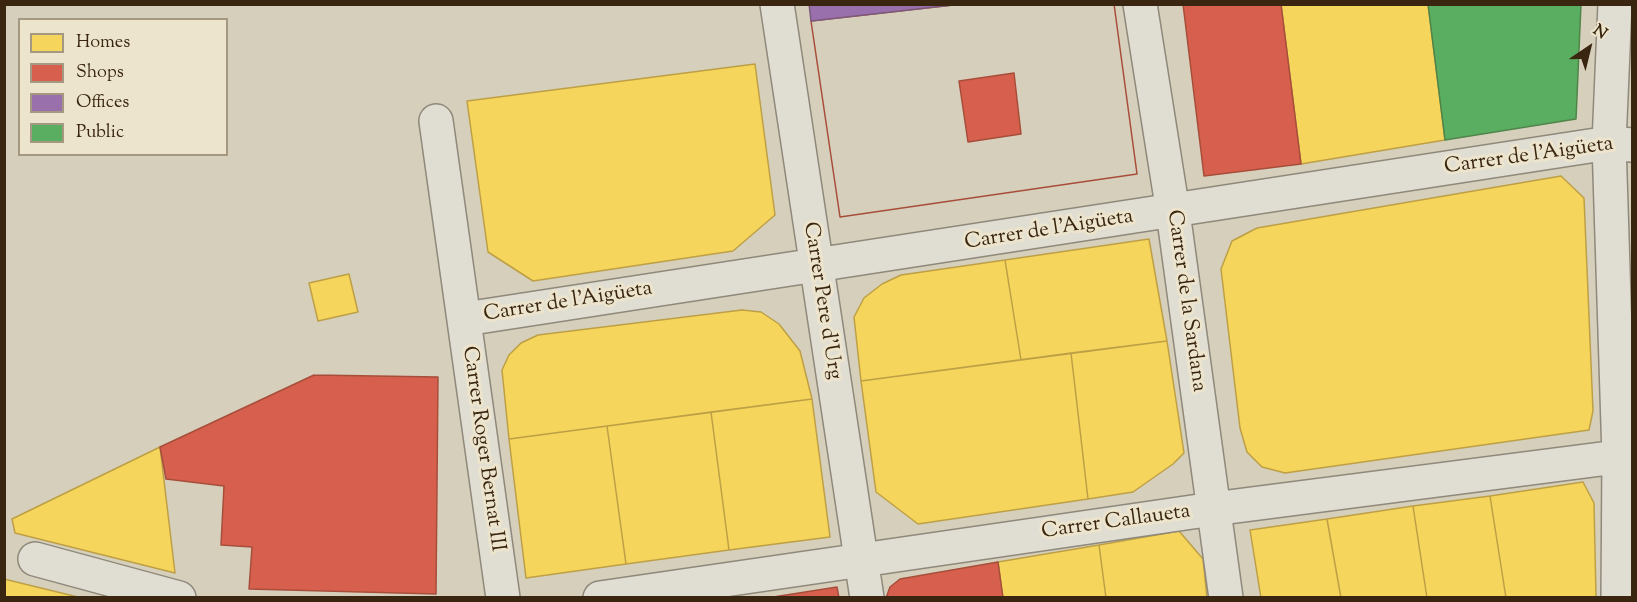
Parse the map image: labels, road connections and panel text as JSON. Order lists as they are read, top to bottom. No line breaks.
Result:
{"streets":{"street":["Carrer de l'Aigüeta","Carrer Pere d'Urg","Carrer de la Sardana","Carrer Roger Bernat III","Carrer Callaueta"]},"crossings":[["Carrer de l'Aigüeta","Carrer Pere d'Urg"],["Carrer de l'Aigüeta","Carrer de la Sardana"],["Carrer de l'Aigüeta","Carrer Roger Bernat III"],["Carrer Pere d'Urg","Carrer Callaueta"],["Carrer de la Sardana","Carrer Callaueta"]],"legend":["Homes","Shops","Offices","Public"],"north":"top right"}
